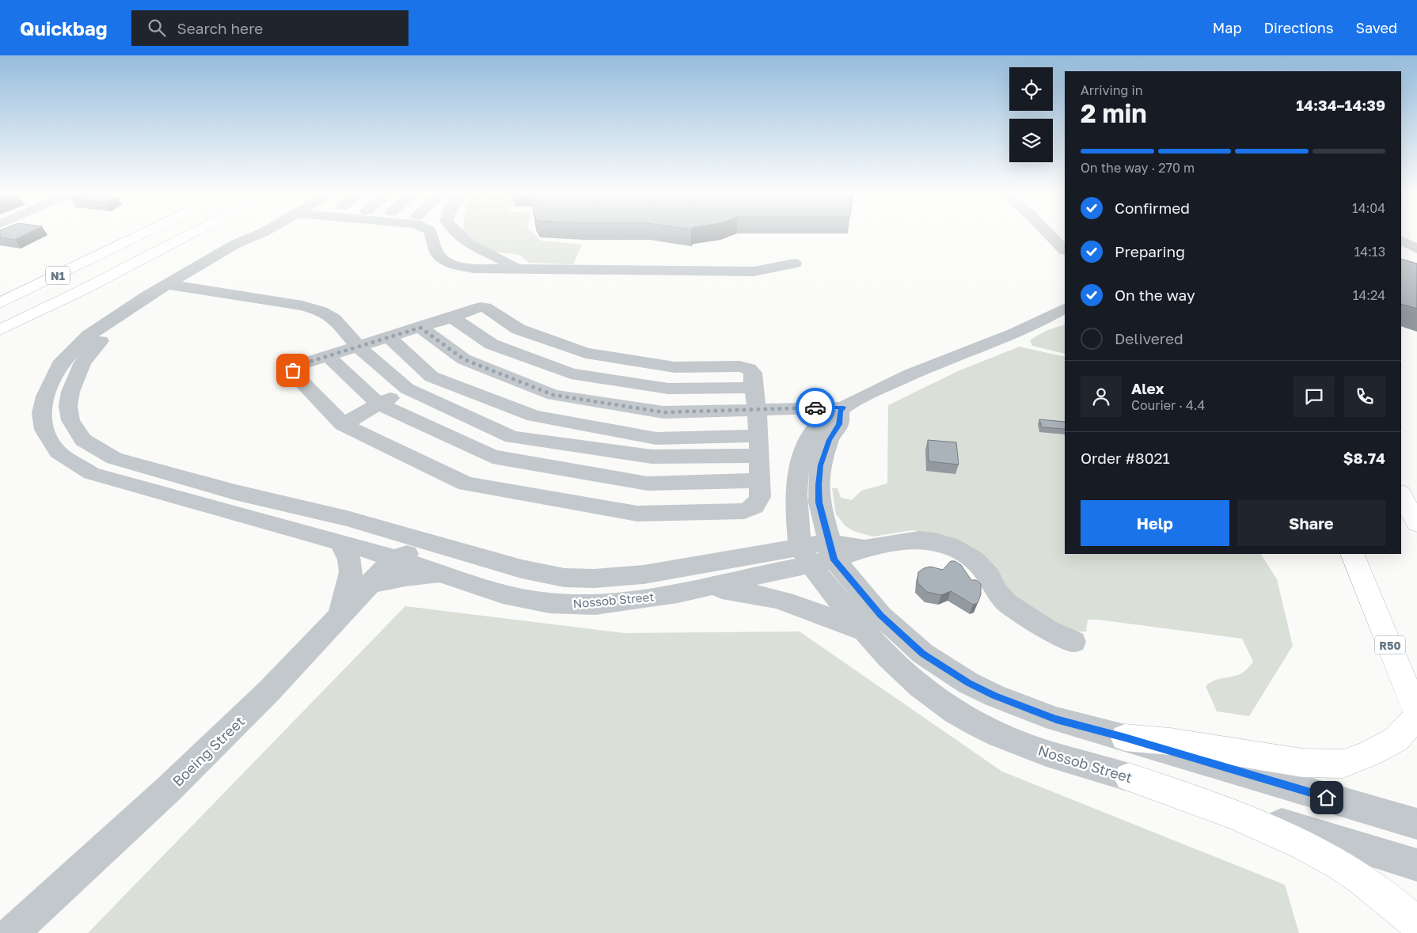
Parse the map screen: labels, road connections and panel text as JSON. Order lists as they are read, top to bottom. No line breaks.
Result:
{"streets":{"main road":["N1","R50"],"street":["Nossob Street","Boeing Street"]},"crossings":[["Nossob Street","Boeing Street"]],"page":{"header":"Quickbag","search":"Search here","nav":["Map","Directions","Saved"],"heading":["2 min","Arriving in","14:34–14:39"],"panel":["Alex","Courier · 4.4","Order #8021","$8.74"],"bar":"On the way · 270 m","list":[["Confirmed","14:04"],["Preparing","14:13"],["On the way","14:24"],"Delivered"],"buttons":["Help","Share"]}}
